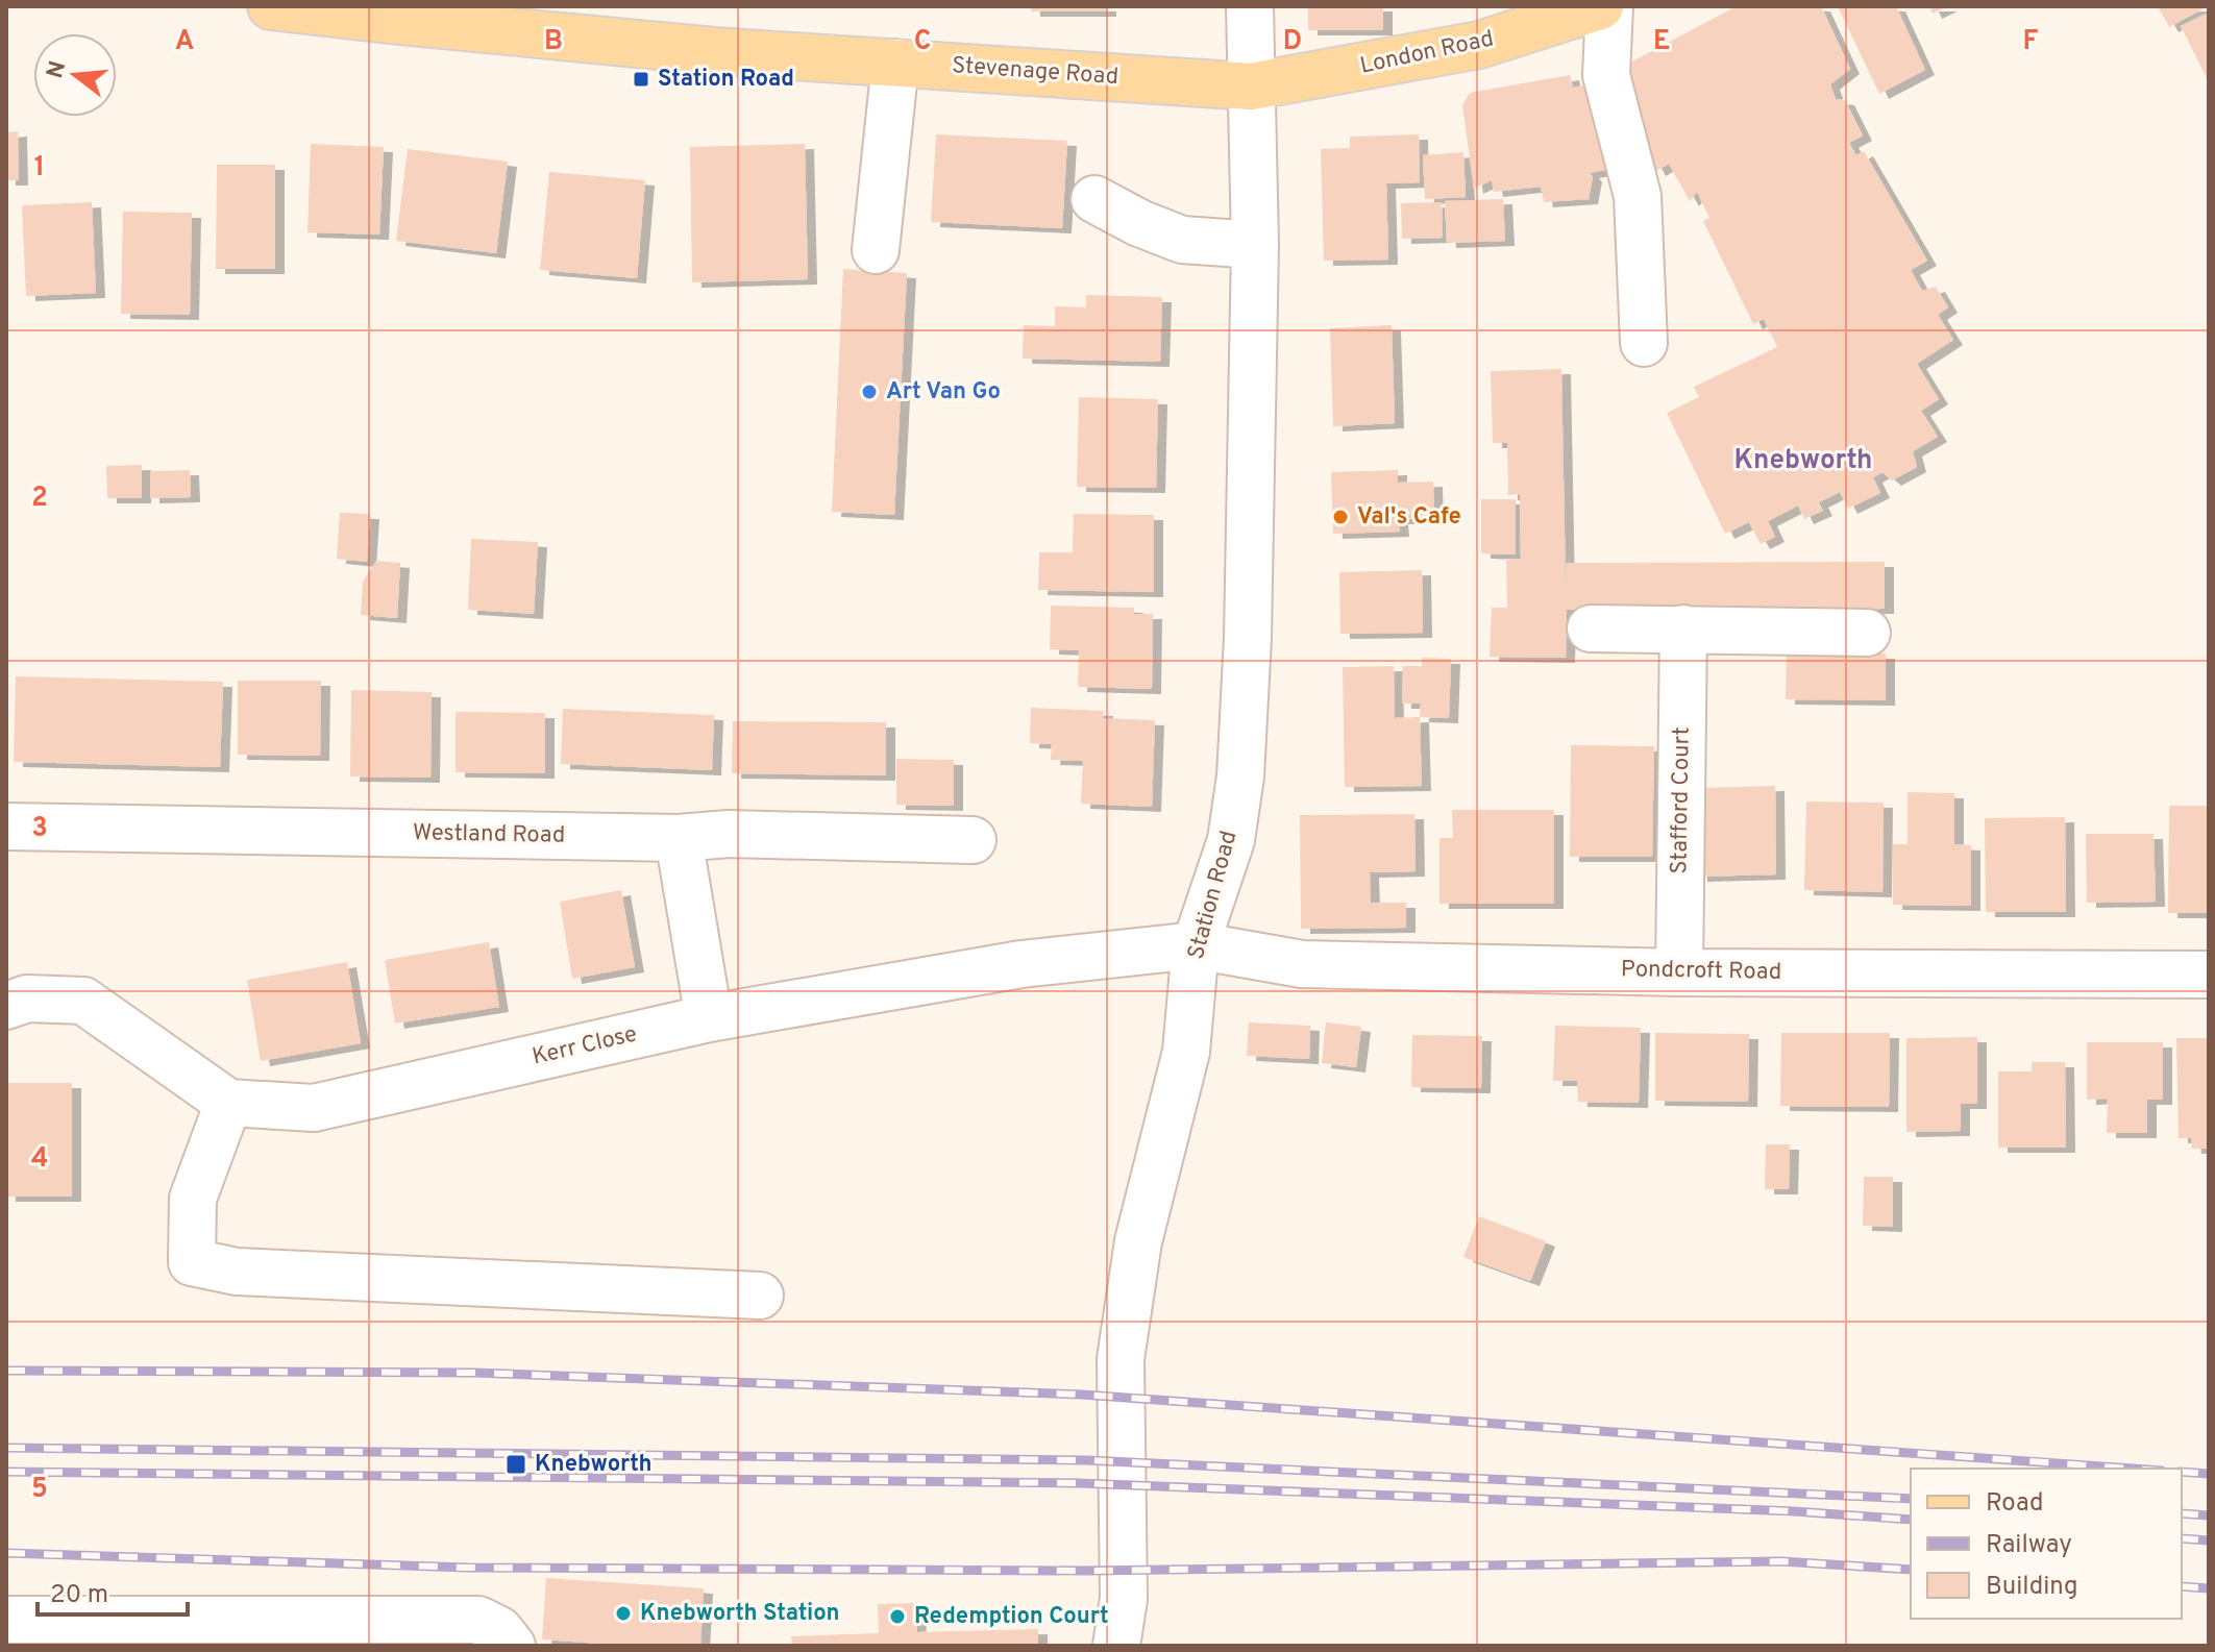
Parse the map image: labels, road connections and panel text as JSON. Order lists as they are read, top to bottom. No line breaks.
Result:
{"streets":{"main road":["London Road","Stevenage Road"],"street":["Stafford Court","Westland Road","Station Road","Pondcroft Road","Kerr Close"]},"crossings":[["London Road","Stevenage Road"],["London Road","Station Road"],["Stevenage Road","Station Road"],["Stafford Court","Pondcroft Road"],["Station Road","Pondcroft Road"],["Station Road","Kerr Close"],["Pondcroft Road","Kerr Close"]],"districts":["Knebworth"],"places":{"transit":["Station Road","Knebworth"],"other":["Art Van Go","Val's Cafe","Knebworth Station","Redemption Court"]},"legend":["Road","Railway","Building"],"scale_bar":"20 m","north":"left","grid":{"columns":["A","B","C","D","E","F"],"rows":["1","2","3","4","5"]}}
